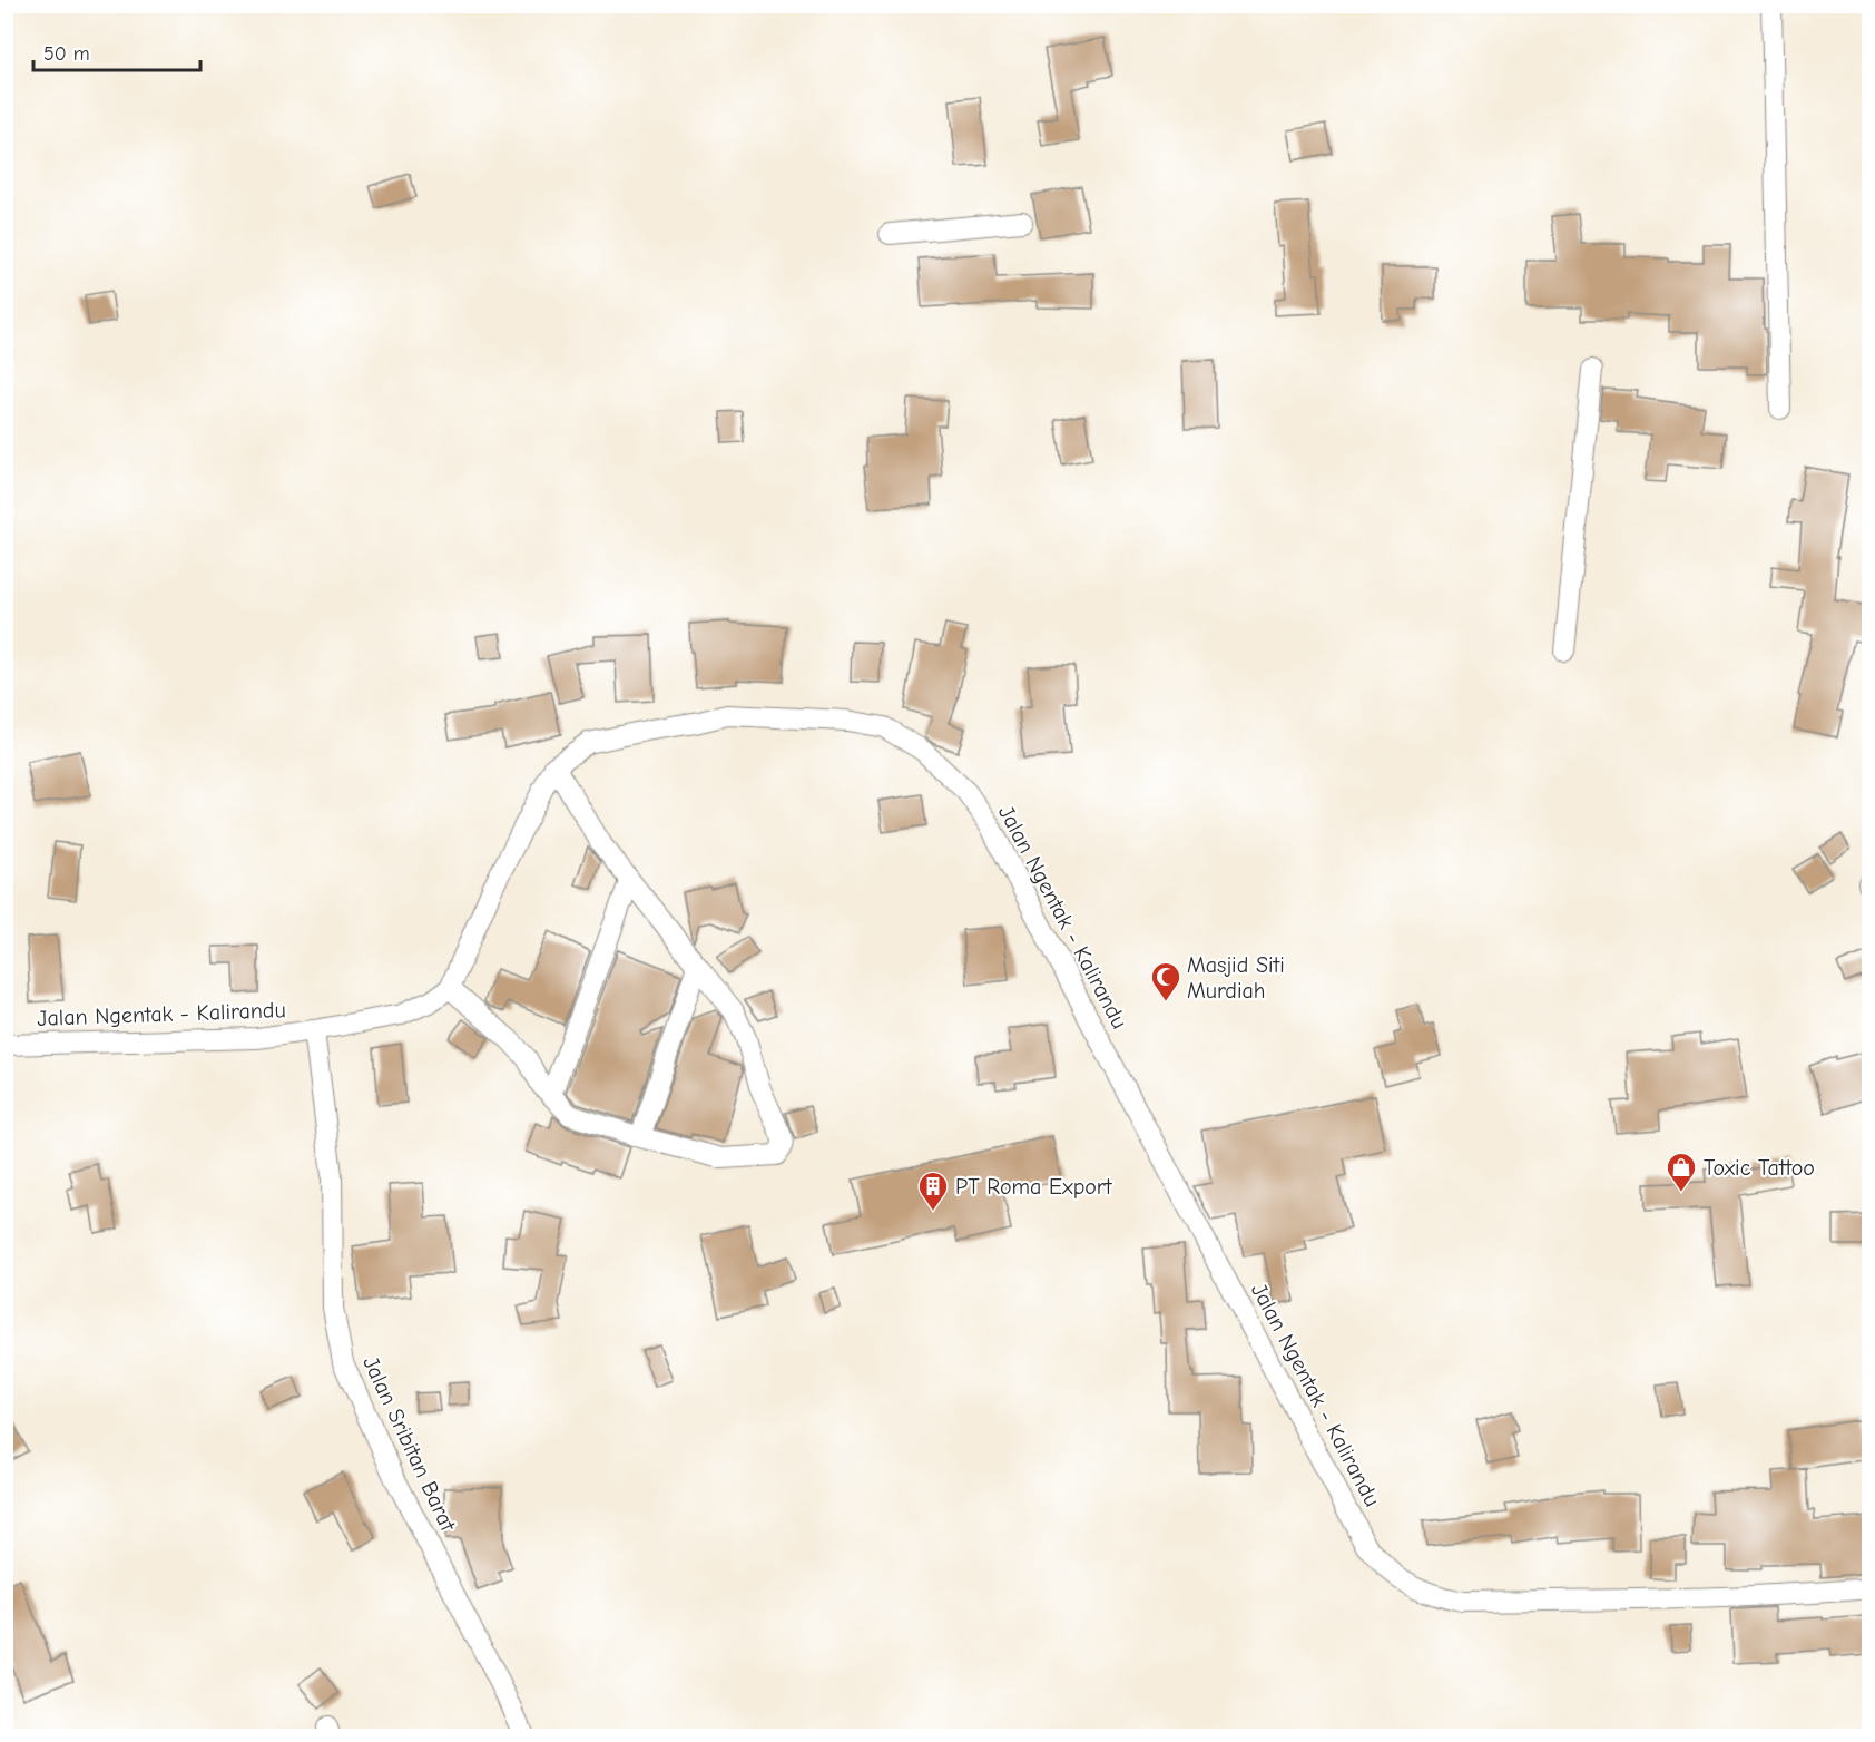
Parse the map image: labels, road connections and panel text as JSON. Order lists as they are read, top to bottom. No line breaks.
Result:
{"streets":{"street":["Jalan Ngentak - Kalirandu","Jalan Sribitan Barat"]},"crossings":[["Jalan Ngentak - Kalirandu","Jalan Sribitan Barat"]],"places":{"mosque":["Masjid Siti Murdiah"],"shop":["Toxic Tattoo"],"building":["PT Roma Export"]},"scale_bar":"50 m"}
